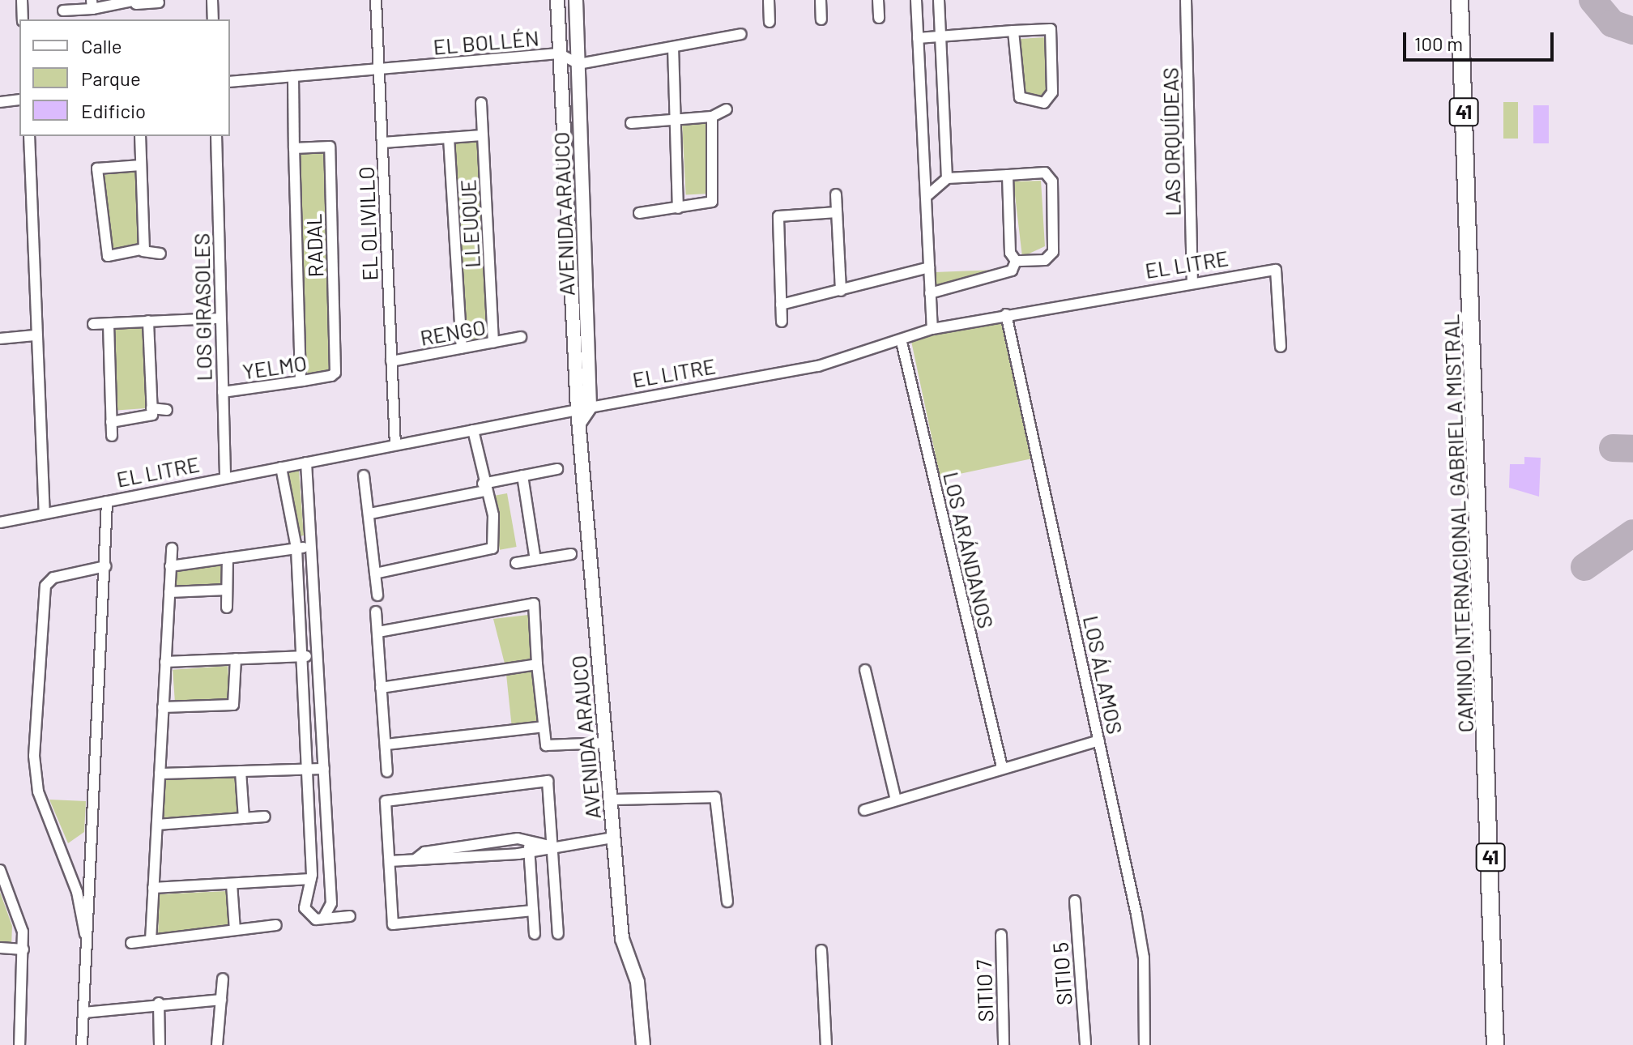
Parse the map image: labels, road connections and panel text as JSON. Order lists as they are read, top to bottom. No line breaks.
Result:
{"streets":{"main road":["41","CAMINO INTERNACIONAL GABRIELA MISTRAL"],"street":["EL BOLLÉN","LAS ORQUÍDEAS","AVENIDA ARAUCO","EL OLIVILLO","LLEUQUE","RADAL","EL LITRE","LOS GIRASOLES","RENGO","YELMO","LOS ARÁNDANOS","LOS ÁLAMOS","SITIO 5","SITIO 7"]},"crossings":[["EL BOLLÉN","AVENIDA ARAUCO"],["EL BOLLÉN","EL OLIVILLO"],["EL BOLLÉN","RADAL"],["LAS ORQUÍDEAS","EL LITRE"],["AVENIDA ARAUCO","EL LITRE"],["EL OLIVILLO","EL LITRE"],["EL OLIVILLO","RENGO"],["LLEUQUE","RENGO"],["RADAL","YELMO"],["EL LITRE","LOS GIRASOLES"],["EL LITRE","LOS ARÁNDANOS"],["EL LITRE","LOS ÁLAMOS"],["LOS GIRASOLES","YELMO"]],"legend":["Calle","Parque","Edificio"],"scale_bar":"100 m"}
